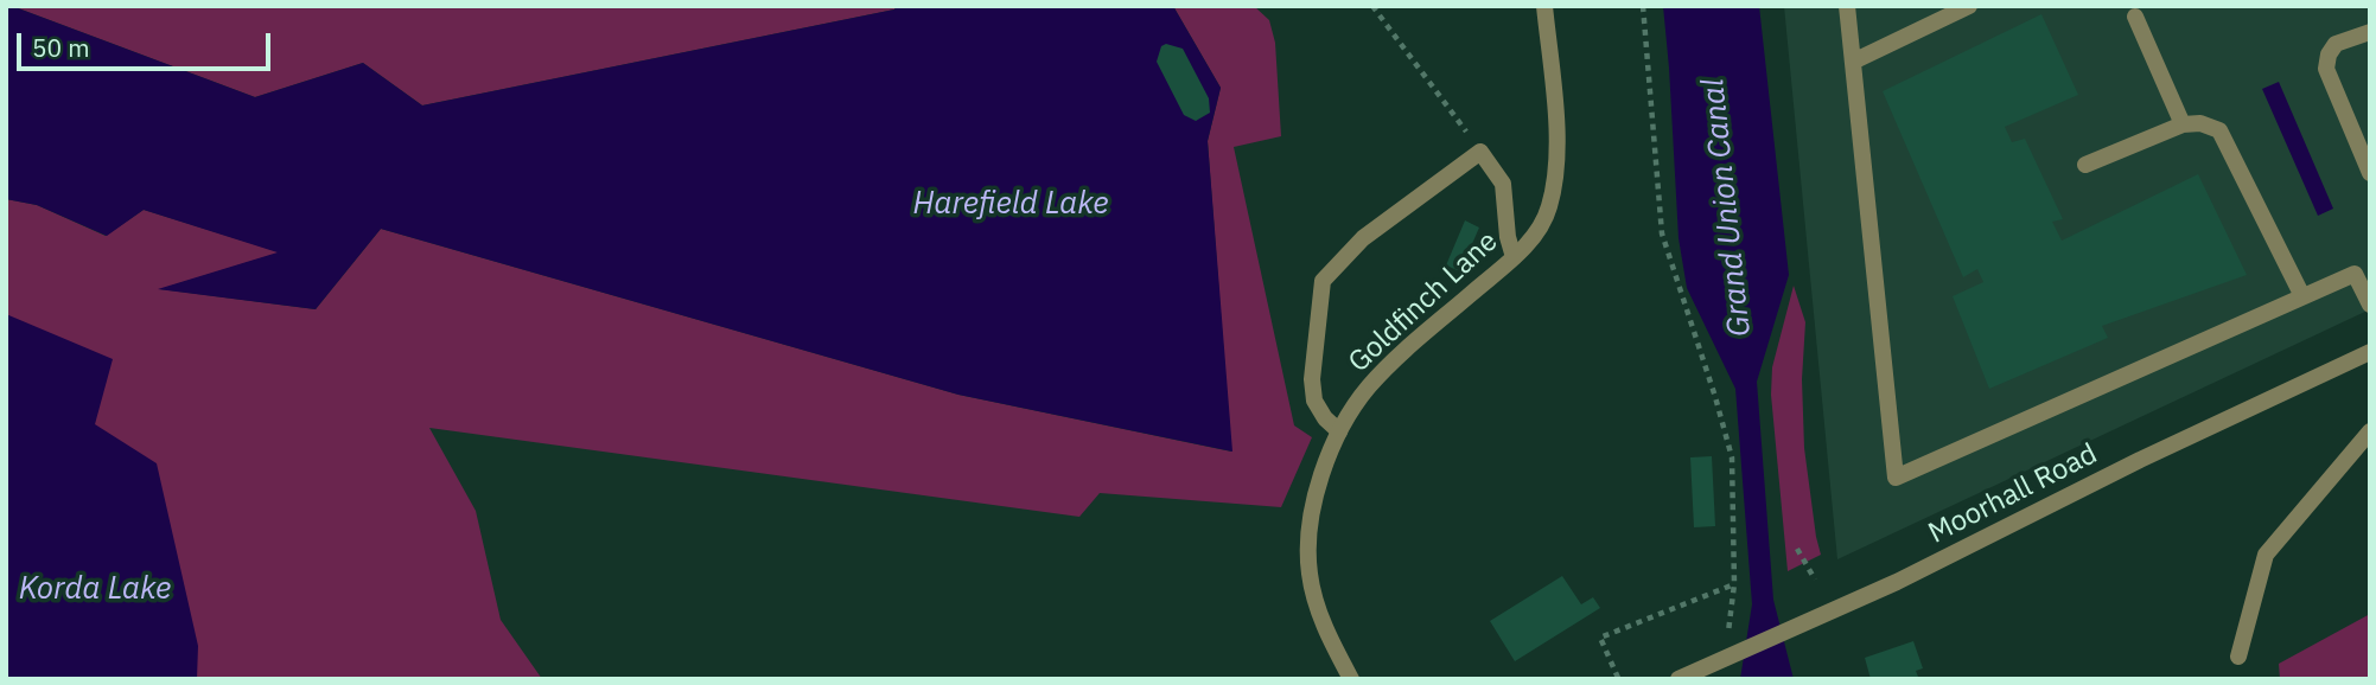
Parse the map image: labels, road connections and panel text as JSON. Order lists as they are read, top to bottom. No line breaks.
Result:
{"streets":{"street":["Goldfinch Lane","Moorhall Road"]},"water":["Harefield Lake","Grand Union Canal","Korda Lake"],"scale_bar":"50 m"}
